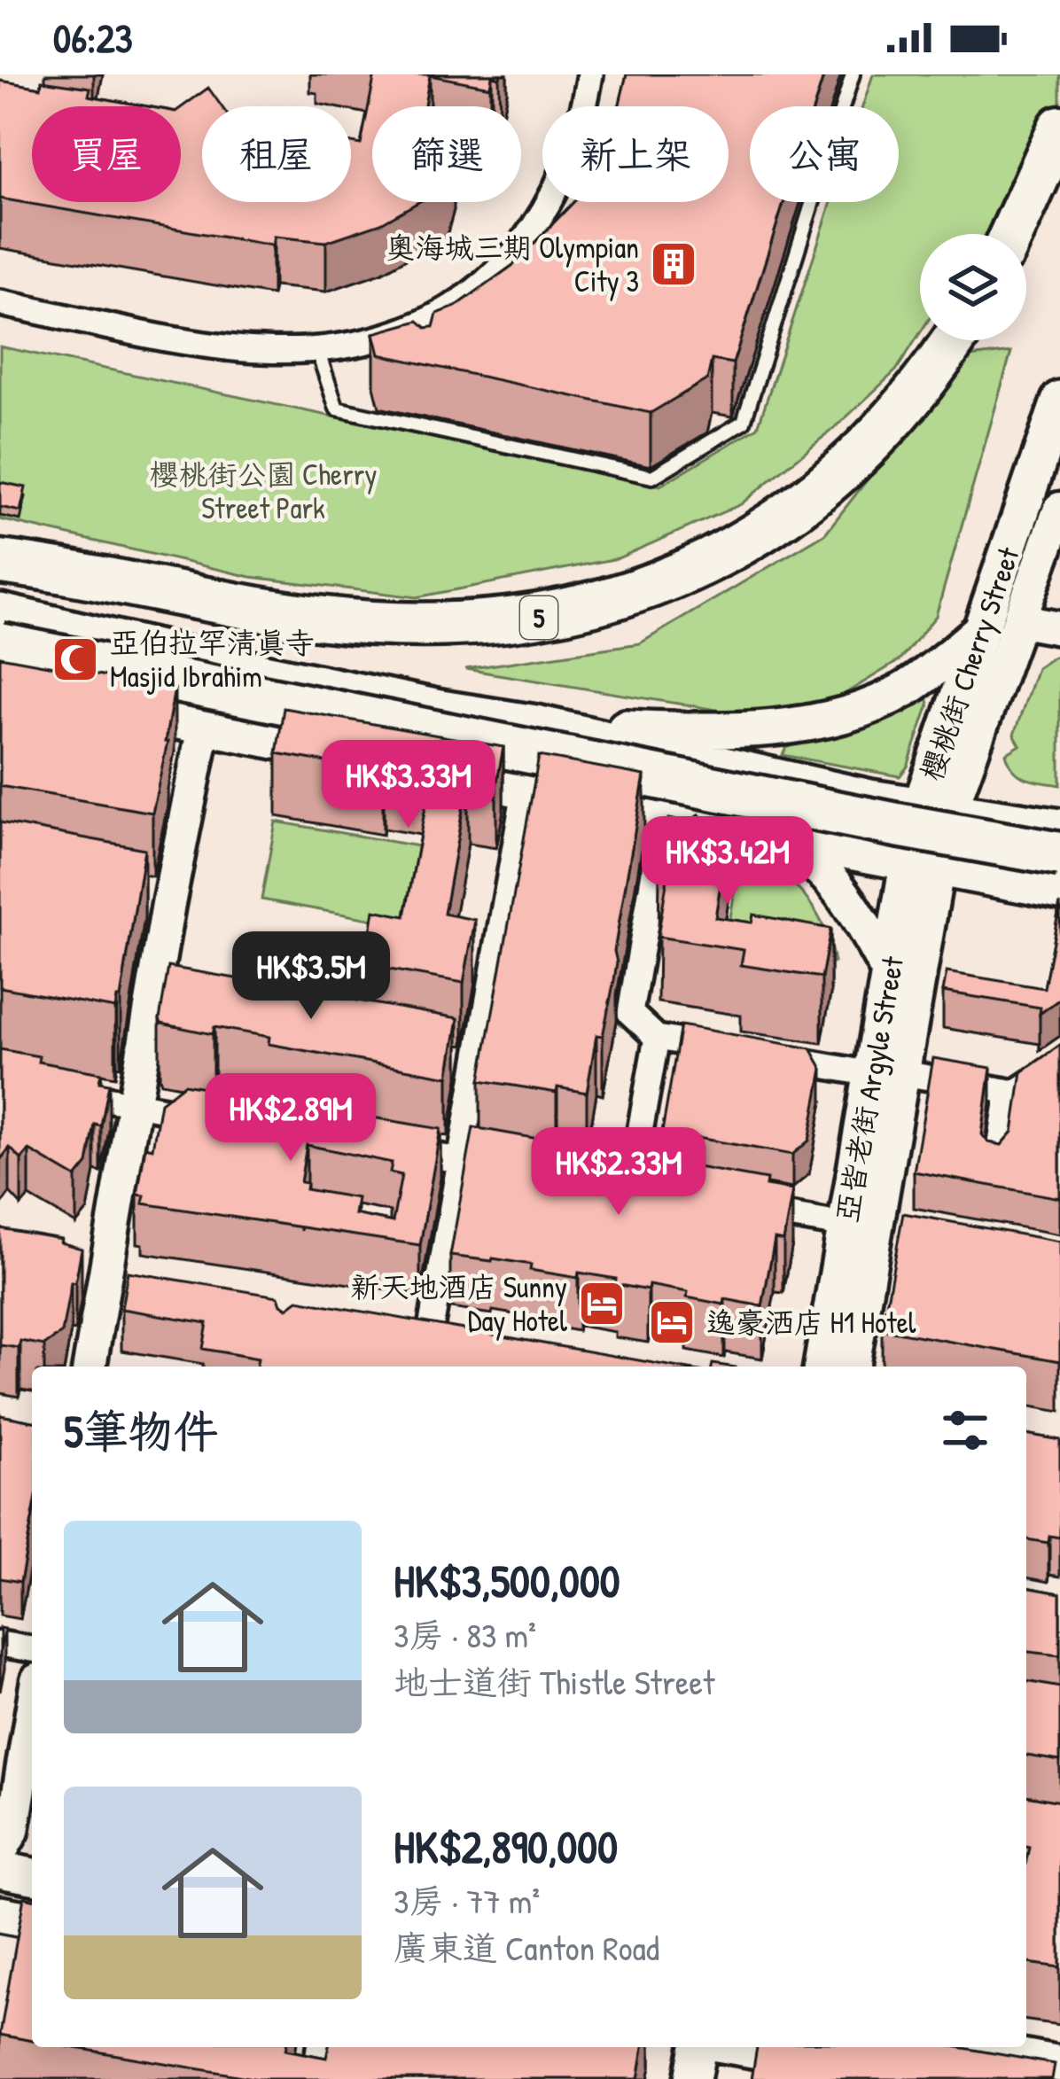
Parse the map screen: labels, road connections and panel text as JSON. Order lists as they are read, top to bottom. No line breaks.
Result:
{"streets":{"highway":["5"],"main road":["櫻桃街 Cherry Street","亞皆老街 Argyle Street"]},"crossings":[["櫻桃街 Cherry Street","亞皆老街 Argyle Street"]],"parks":["櫻桃街公園 Cherry Street Park"],"places":{"building":["奧海城三期 Olympian City 3"],"mosque":["亞伯拉罕清真寺 Masjid Ibrahim"],"hotel":["新天地酒店 Sunny Day Hotel","逸豪洒店 H1 Hotel"]},"page":{"status":"06:23","chip":["買屋","租屋","篩選","新上架","公寓"],"price":["HK$3.33M","HK$3.42M","HK$3.5M","HK$2.89M","HK$2.33M"],"heading":"5筆物件","list":[{"name":"HK$3,500,000","note":"3房 · 83 m² · 地士道街 Thistle Street"},{"name":"HK$2,890,000","note":"3房 · 77 m² · 廣東道 Canton Road"}]}}
